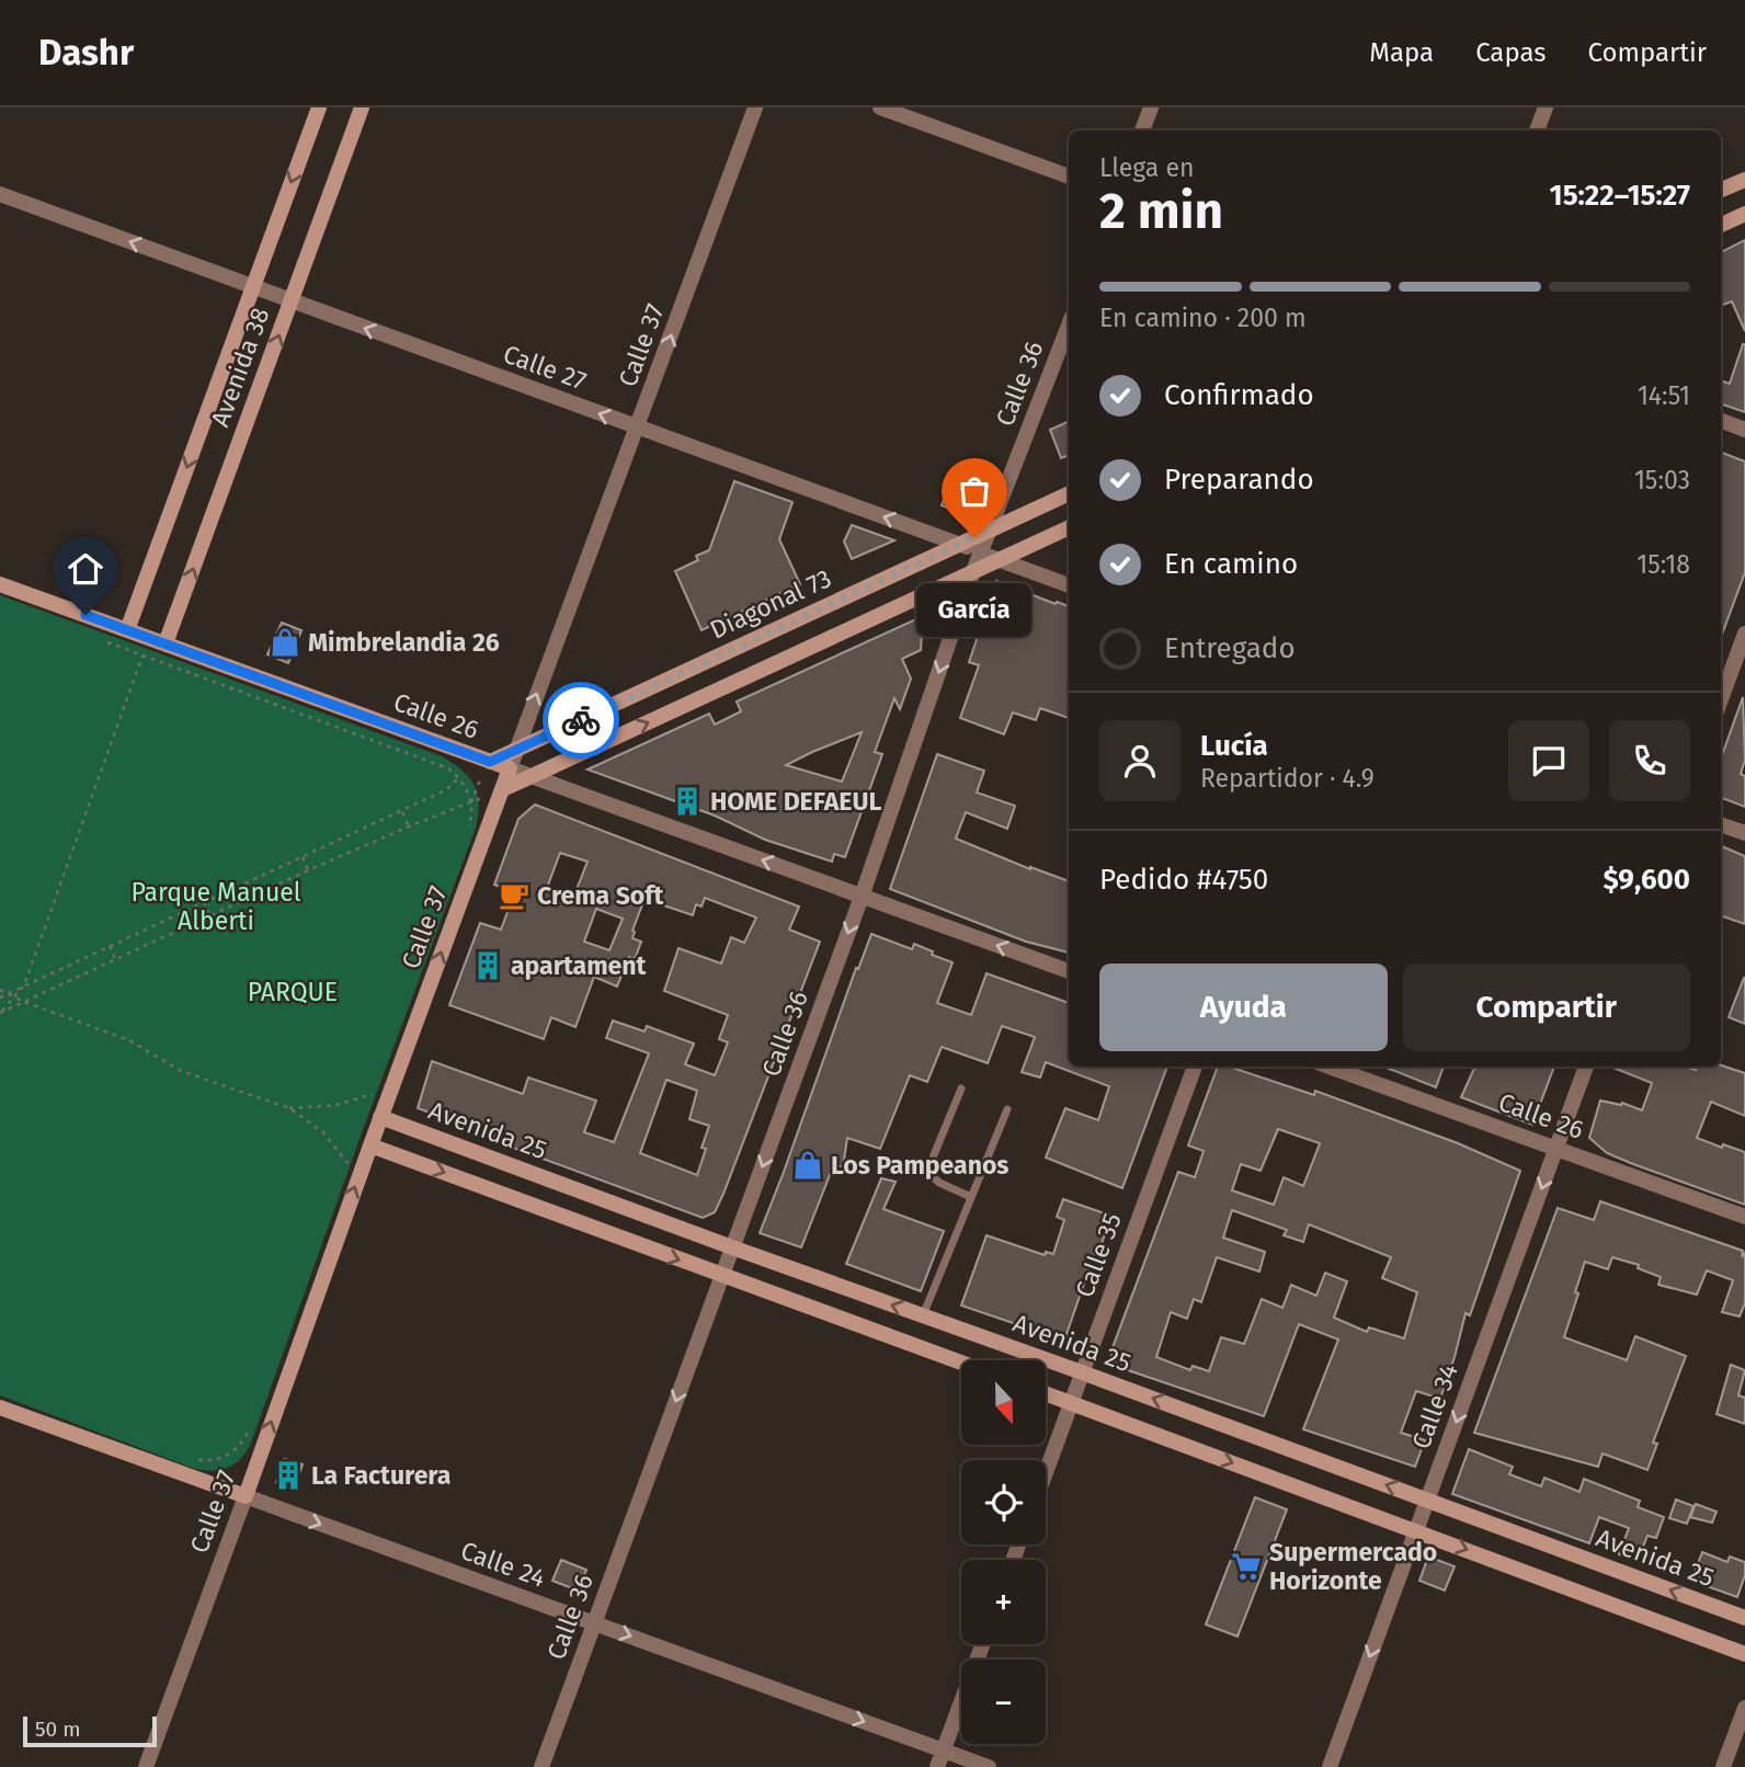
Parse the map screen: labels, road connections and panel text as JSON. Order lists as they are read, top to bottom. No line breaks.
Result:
{"streets":{"main road":["Calle 37","Avenida 38","Diagonal 73","Calle 26","Avenida 25","Calle 24"],"street":["Calle 27","Calle 36","Calle 35","Calle 34"]},"crossings":[["Calle 37","Calle 27"],["Calle 37","Diagonal 73"],["Calle 37","Calle 26"],["Calle 37","Avenida 25"],["Calle 37","Calle 24"],["Avenida 38","Calle 27"],["Avenida 38","Calle 26"],["Calle 27","Calle 36"],["Calle 27","Diagonal 73"],["Calle 36","Diagonal 73"],["Calle 36","Calle 26"],["Calle 36","Avenida 25"],["Calle 36","Calle 24"],["Diagonal 73","Calle 26"],["Calle 26","Calle 34"],["Avenida 25","Calle 35"],["Avenida 25","Calle 34"]],"one_way":["Calle 37","Calle 27","Calle 36","Calle 26","Calle 34","Calle 24"],"parks":["Parque Manuel Alberti","PARQUE"],"places":{"other":["García"],"shop":["Mimbrelandia 26","Los Pampeanos"],"building":["HOME DEFAEUL","apartament","La Facturera"],"cafe":["Crema Soft"],"supermarket":["Supermercado Horizonte"]},"scale_bar":"50 m","north":"bottom","page":{"header":"Dashr","nav":["Mapa","Capas","Compartir"],"heading":["2 min","Llega en","15:22–15:27"],"panel":["Lucía","Repartidor · 4.9","Pedido #4750","$9,600"],"bar":"En camino · 200 m","list":[["Confirmado","14:51"],["Preparando","15:03"],["En camino","15:18"],"Entregado"],"bubble":"García","buttons":["Ayuda","Compartir"],"map_buttons":["+","−"],"scale":"50 m"}}
